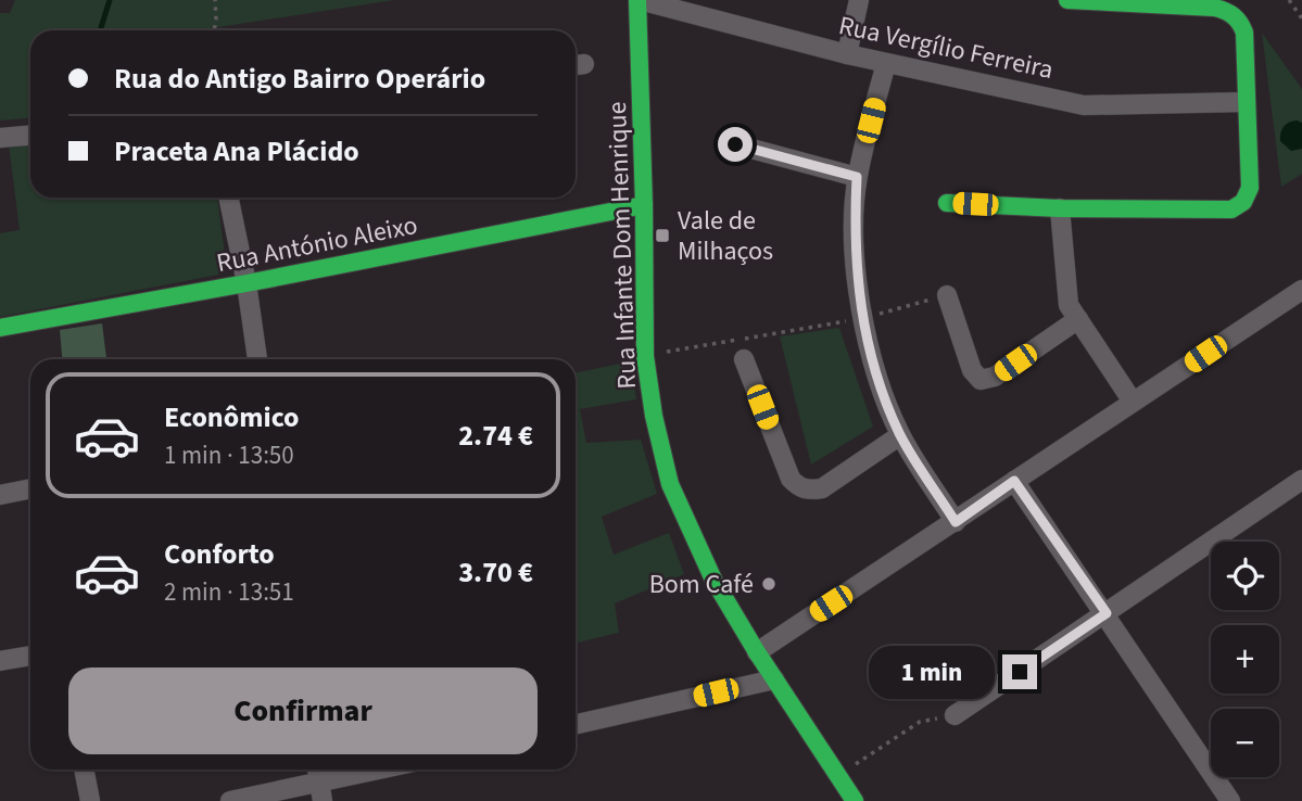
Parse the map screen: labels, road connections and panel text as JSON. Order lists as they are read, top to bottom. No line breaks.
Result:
{"streets":{"street":["Rua Vergílio Ferreira","Rua António Aleixo","Rua Infante Dom Henrique"]},"crossings":[["Rua Vergílio Ferreira","Rua Infante Dom Henrique"],["Rua António Aleixo","Rua Infante Dom Henrique"]],"places":{"transit":["Vale de Milhaços"],"other":["Bom Café"]},"page":{"banner":["Rua do Antigo Bairro Operário","Praceta Ana Plácido"],"list":[{"name":"Econômico","note":"1 min · 13:50","value":"2.74 €"},{"name":"Conforto","note":"2 min · 13:51","value":"3.70 €"}],"map_buttons":["+","−"],"bubble":"1 min","buttons":"Confirmar"}}
